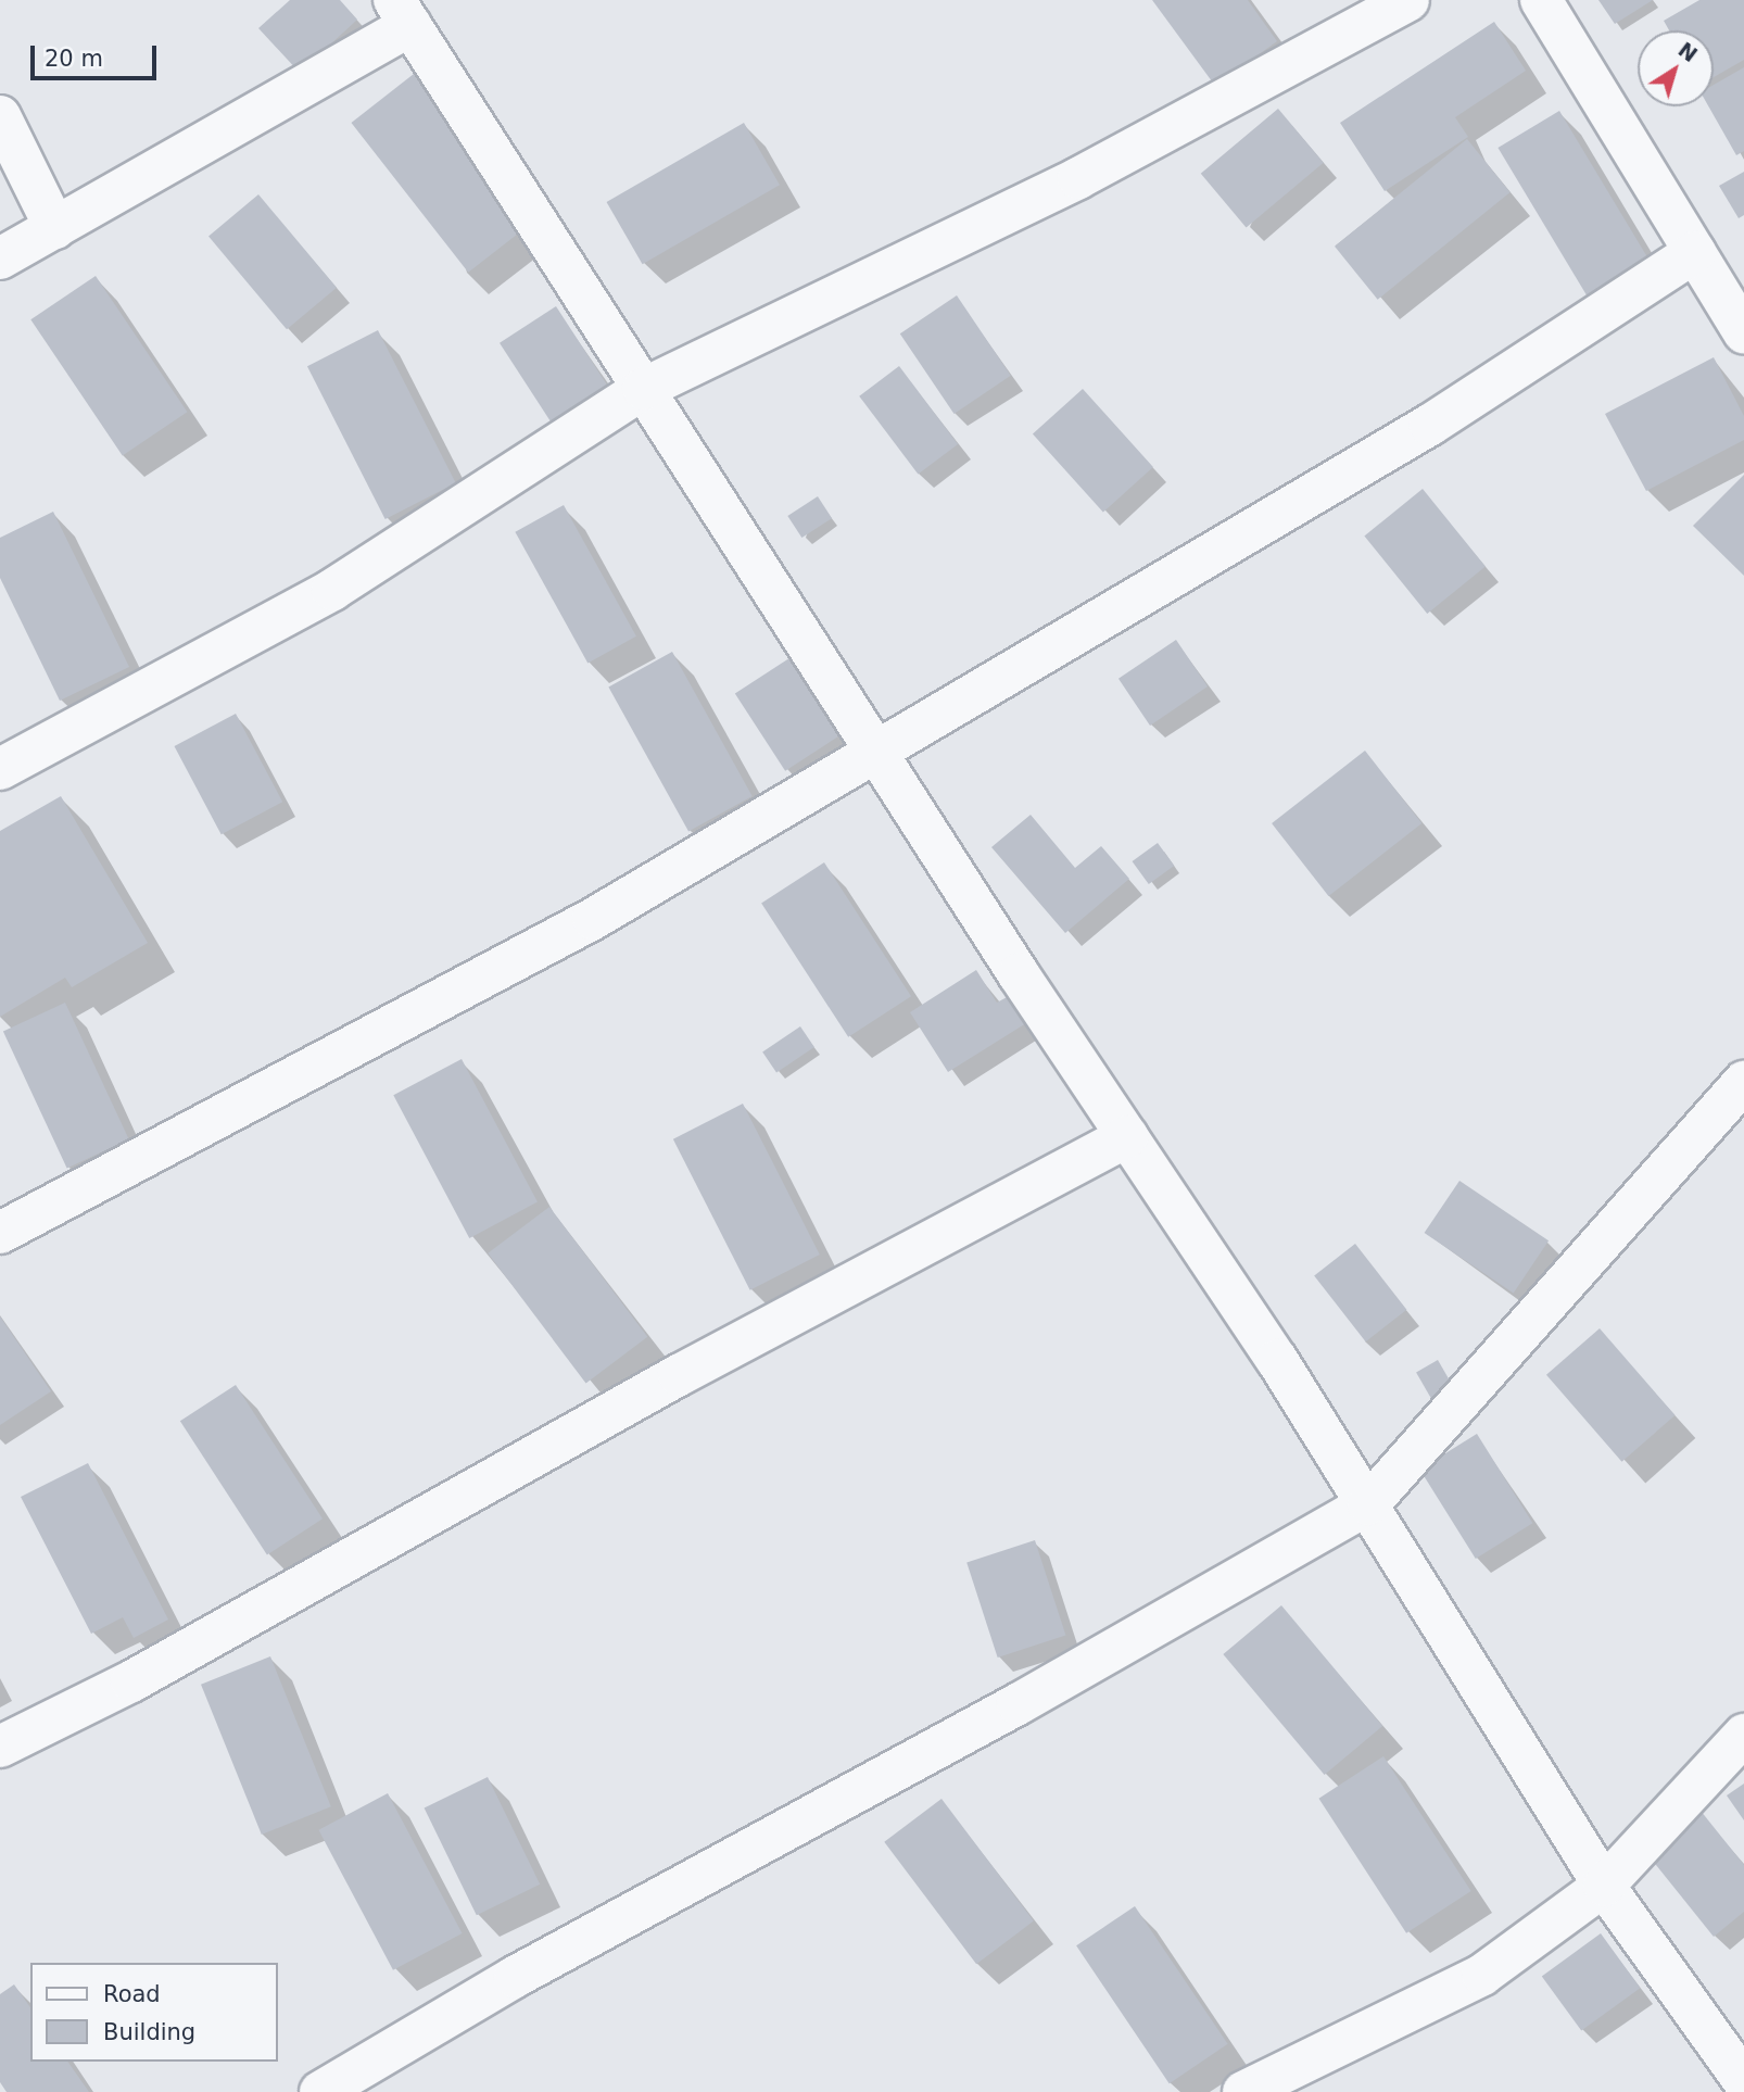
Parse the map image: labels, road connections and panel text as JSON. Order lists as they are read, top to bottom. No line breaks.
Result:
{"legend":["Road","Building"],"scale_bar":"20 m","north":"top right"}
